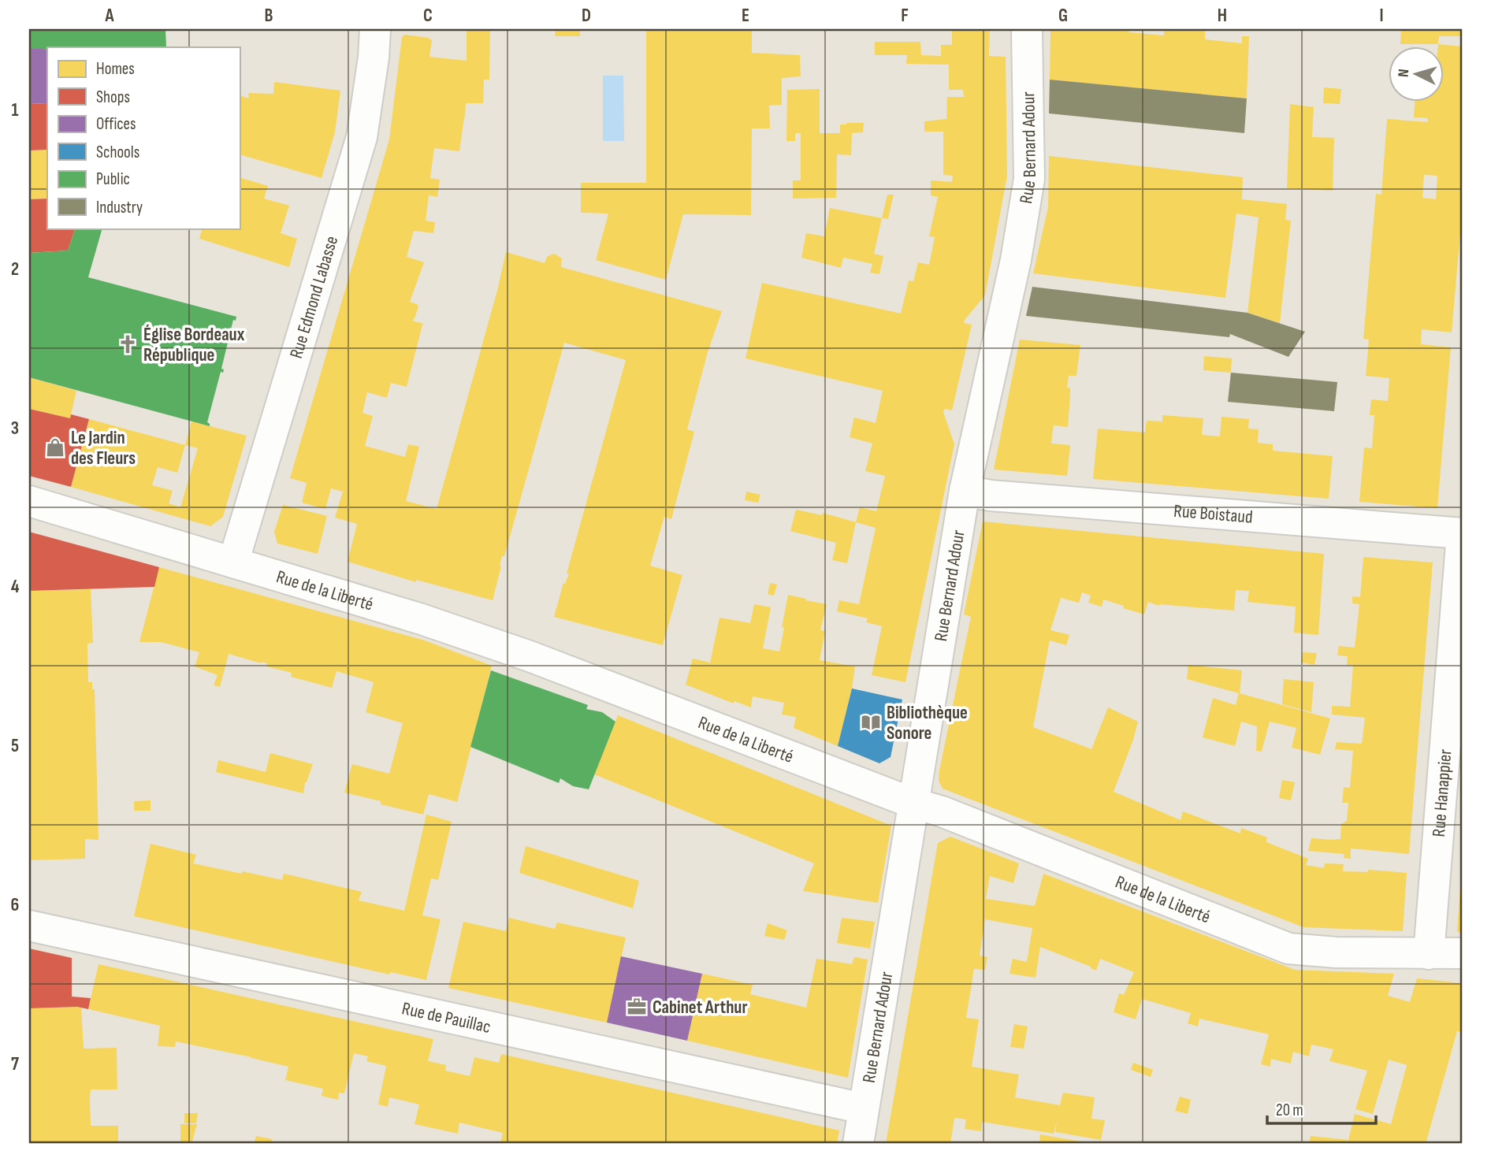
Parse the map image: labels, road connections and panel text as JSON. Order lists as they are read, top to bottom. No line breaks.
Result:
{"streets":{"street":["Rue Bernard Adour","Rue Edmond Labasse","Rue Boistaud","Rue de la Liberté","Rue Hanappier","Rue de Pauillac"]},"crossings":[["Rue Bernard Adour","Rue Boistaud"],["Rue Bernard Adour","Rue de la Liberté"],["Rue Bernard Adour","Rue de Pauillac"],["Rue Edmond Labasse","Rue de la Liberté"],["Rue Boistaud","Rue Hanappier"],["Rue de la Liberté","Rue Hanappier"]],"places":{"church":["Église Bordeaux République"],"shop":["Le Jardin des Fleurs"],"library":["Bibliothèque Sonore"],"office":["Cabinet Arthur"]},"legend":["Homes","Shops","Offices","Schools","Public","Industry"],"scale_bar":"20 m","north":"left","grid":{"columns":["A","B","C","D","E","F","G","H","I"],"rows":["1","2","3","4","5","6","7"]}}
